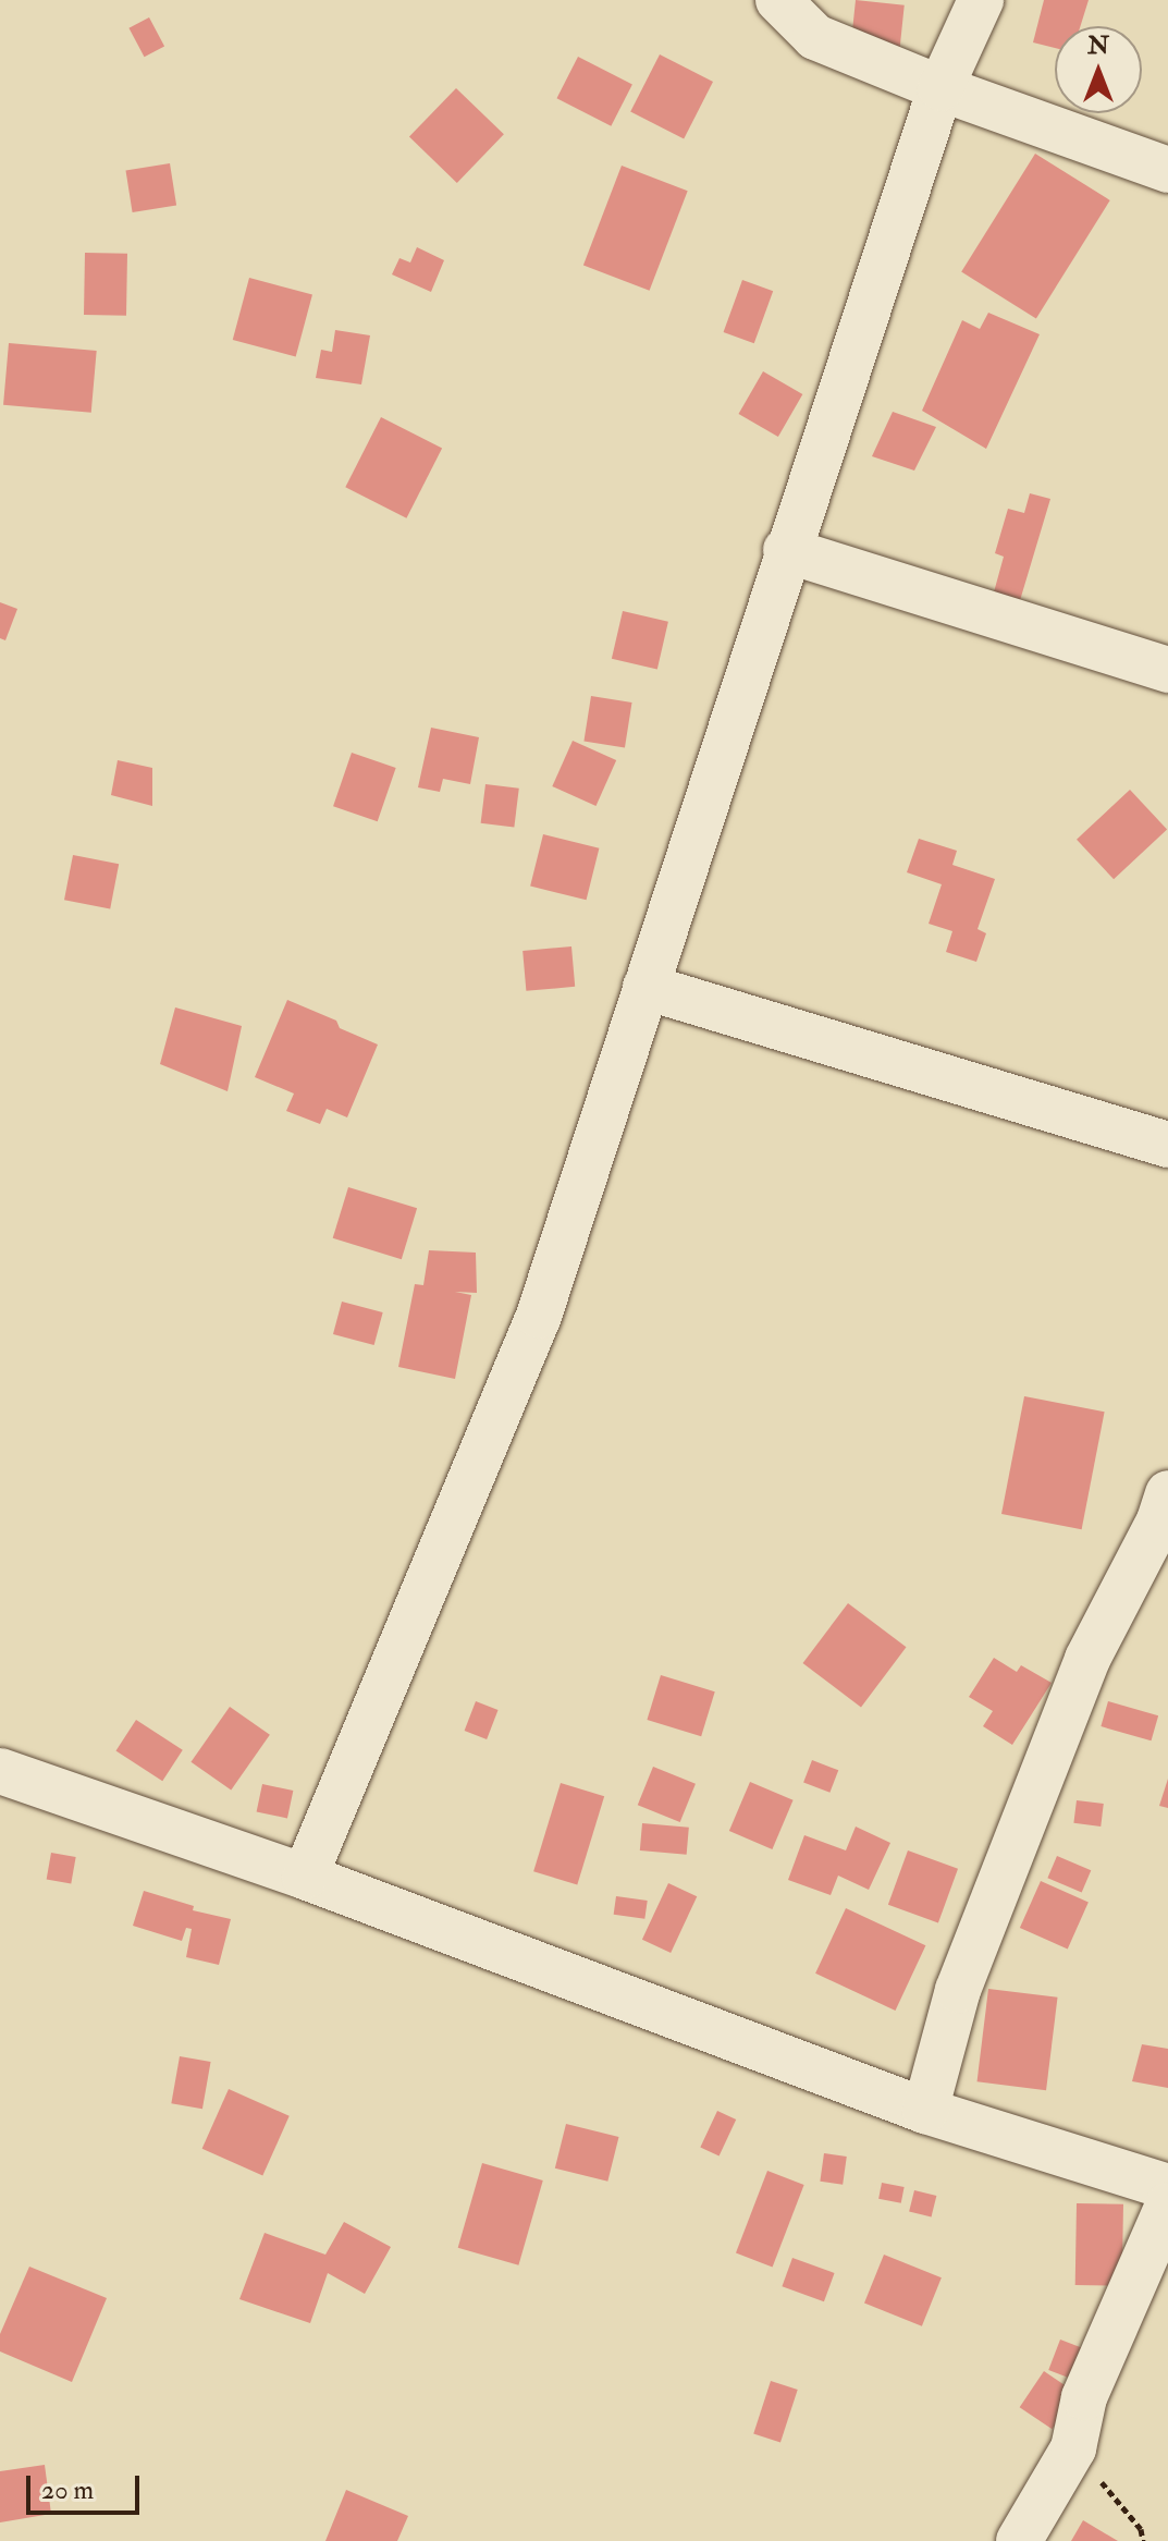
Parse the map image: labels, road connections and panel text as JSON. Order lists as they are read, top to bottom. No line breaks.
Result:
{"scale_bar":"20 m","north":"top"}
